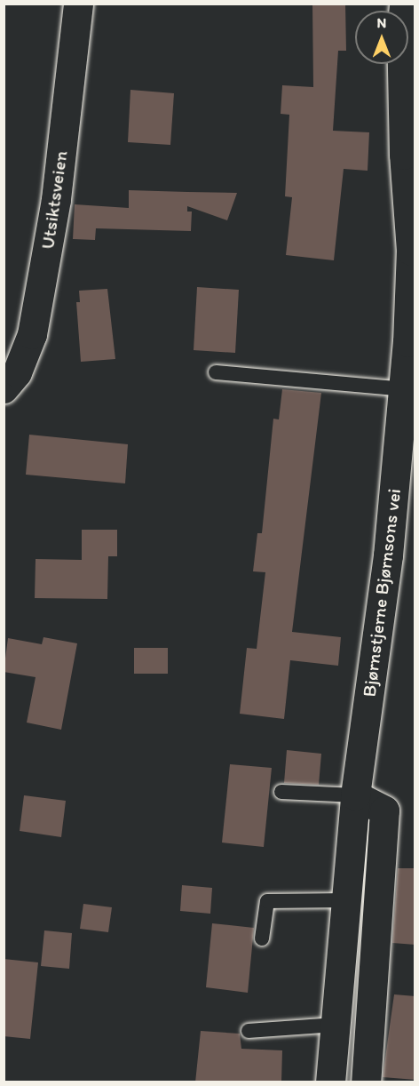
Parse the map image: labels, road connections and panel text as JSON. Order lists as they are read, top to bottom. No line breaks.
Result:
{"streets":{"street":["Utsiktsveien","Bjørnstjerne Bjørnsons vei"]},"north":"top"}
